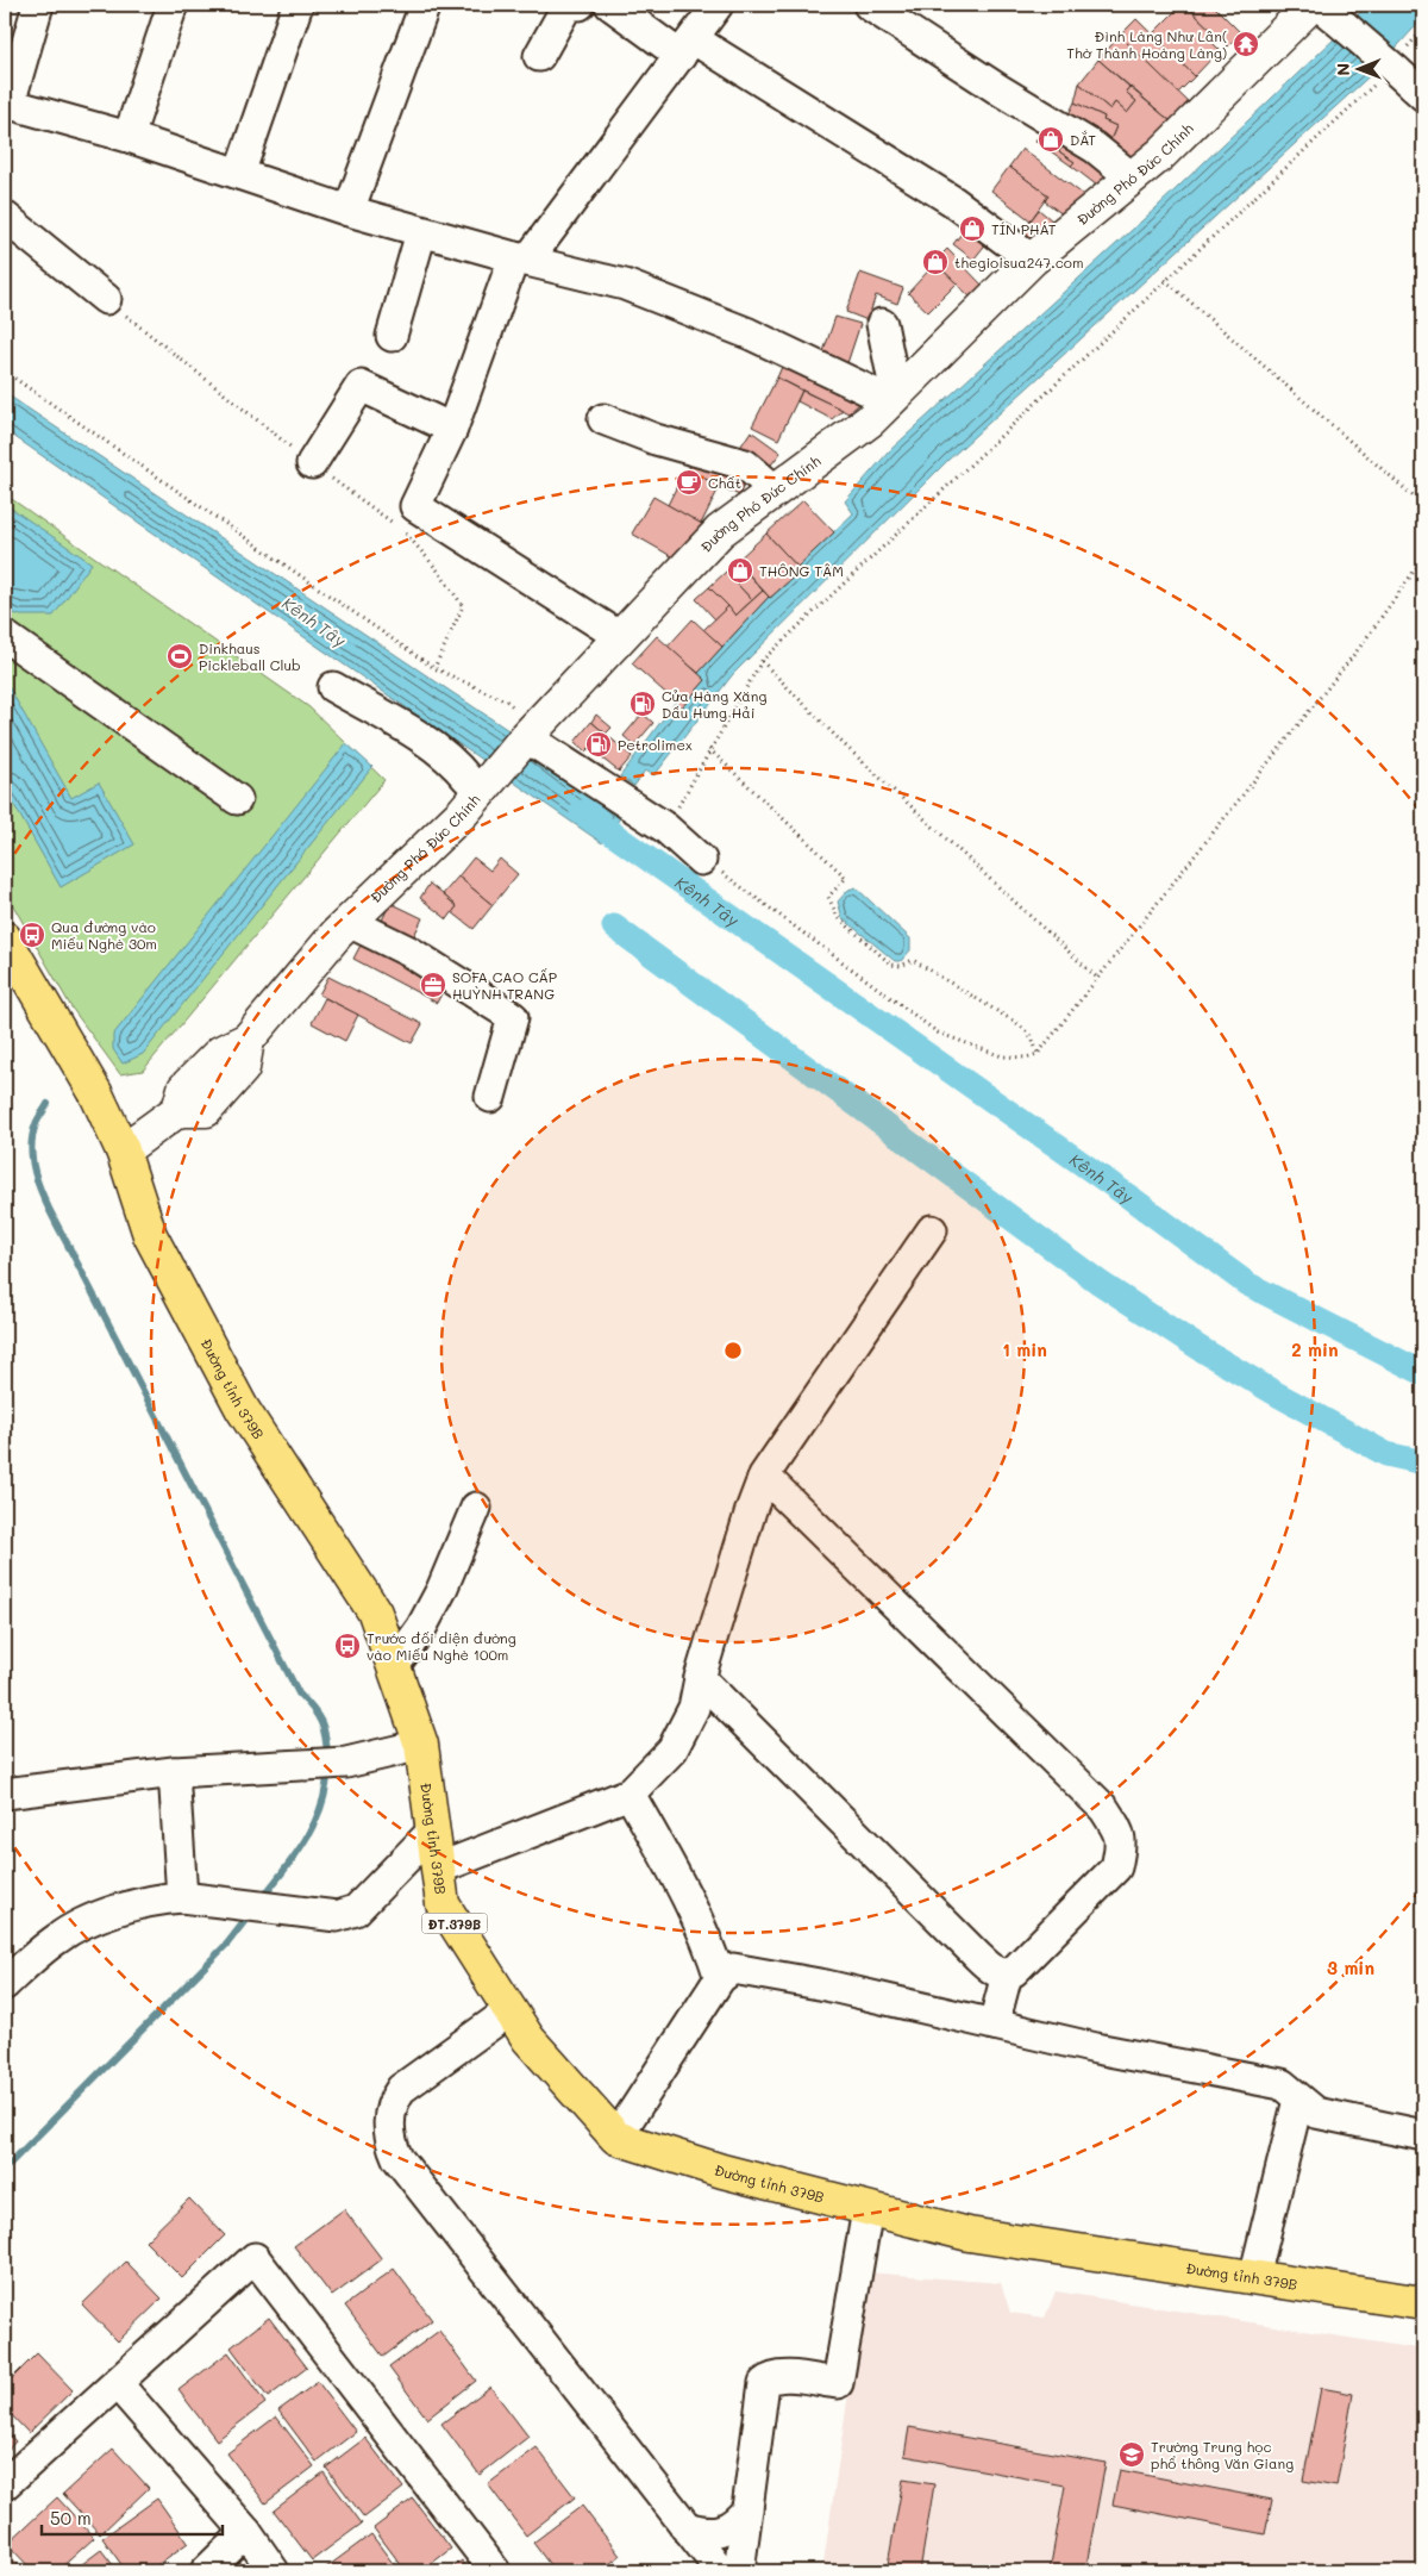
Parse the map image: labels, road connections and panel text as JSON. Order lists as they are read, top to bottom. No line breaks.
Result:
{"streets":{"main road":["Đường Phó Đức Chính","Đường tỉnh 379B","ĐT.379B"]},"crossings":[["Đường Phó Đức Chính","Đường tỉnh 379B"]],"water":["Kênh Tây"],"places":{"temple":["Đình Làng Như Lân( Thờ Thành Hoàng Làng)"],"shop":["DẮT","TÍN PHÁT","thegioisua247.com","THÔNG TÂM"],"cafe":["Chất"],"sports":["Dinkhaus Pickleball Club"],"fuel station":["Cửa Hàng Xăng Dầu Hưng Hải","Petrolimex"],"bus stop":["Qua đường vào Miếu Nghè 30m","Trước đối diện đường vào Miếu Nghè 100m"],"office":["SOFA CAO CẤP HUỲNH TRANG"],"school or university":["Trường Trung học phổ thông Văn Giang"]},"scale_bar":"50 m","north":"left","rings":["1 min","2 min","3 min"]}
